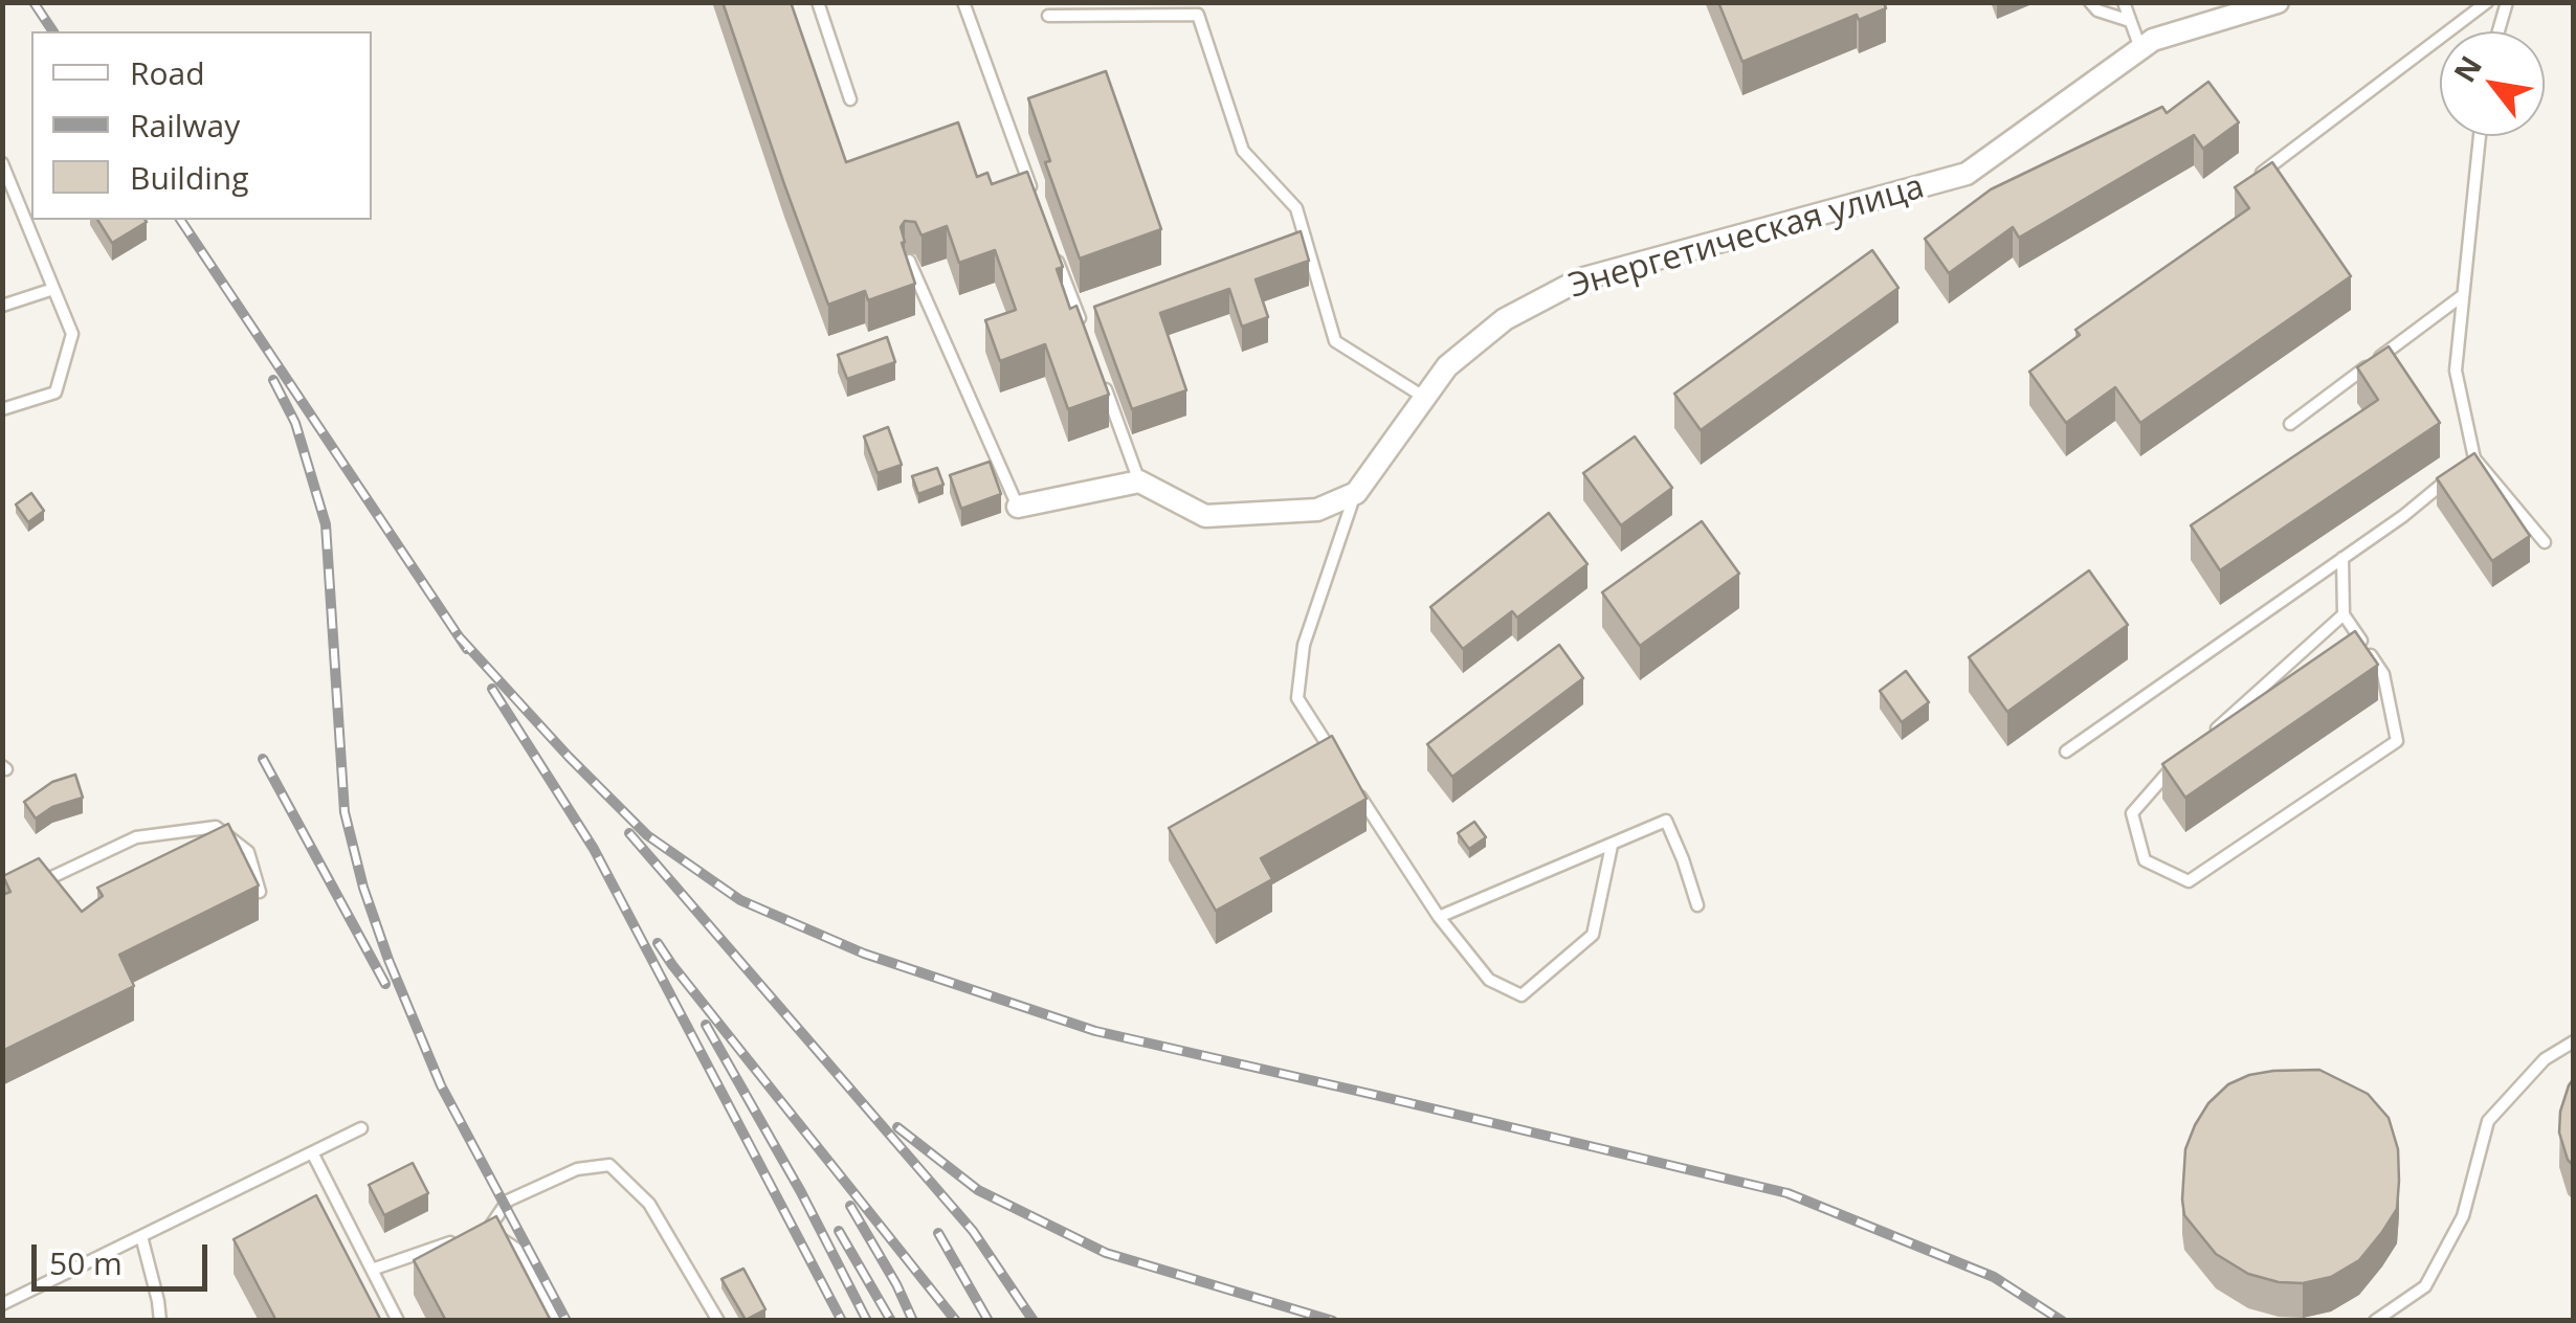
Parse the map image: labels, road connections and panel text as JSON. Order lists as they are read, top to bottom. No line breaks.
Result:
{"streets":{"street":["Энергетическая улица"]},"legend":["Road","Railway","Building"],"scale_bar":"50 m","north":"top left"}
